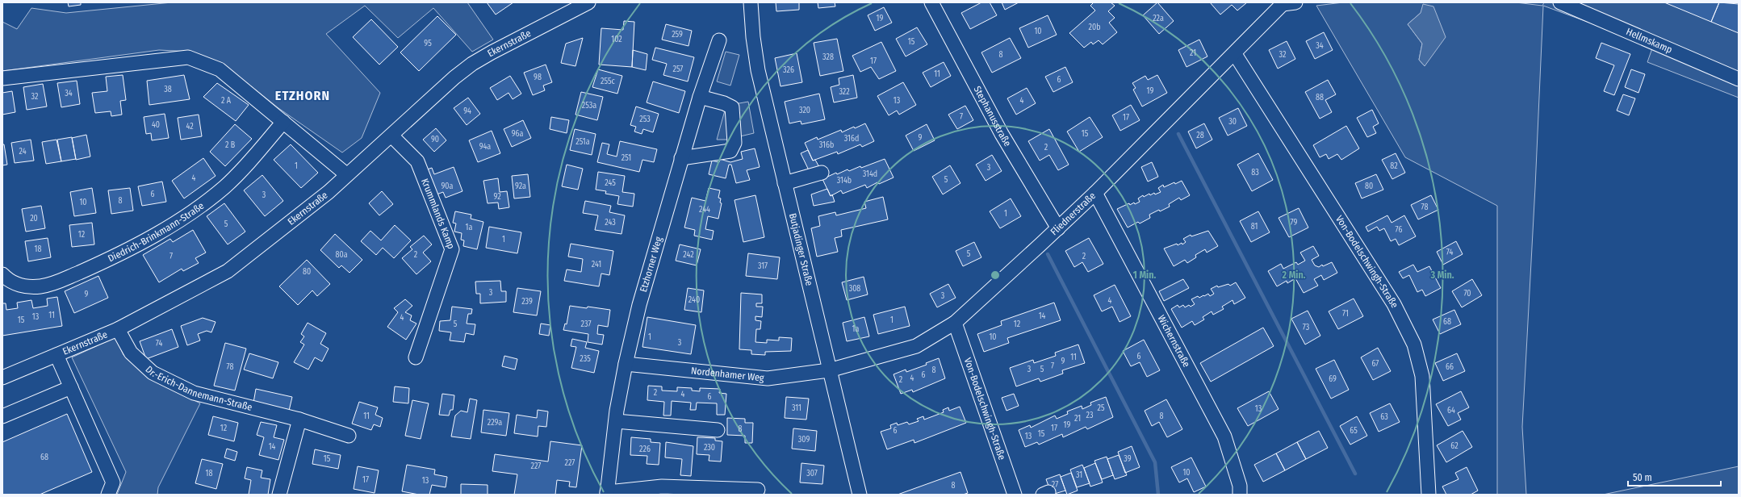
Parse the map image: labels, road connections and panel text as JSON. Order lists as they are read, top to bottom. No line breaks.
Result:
{"streets":{"street":["Hellmskamp","Ekernstraße","Stephanusstraße","Krummlands Kamp","Fliednerstraße","Diedrich-Brinkmann-Straße","Butjadinger Straße","Von-Bodelschwingh-Straße","Etzhorner Weg","Wichernstraße","Nordenhamer Weg","Dr.-Erich-Dannemann-Straße"]},"crossings":[["Ekernstraße","Krummlands Kamp"],["Ekernstraße","Dr.-Erich-Dannemann-Straße"],["Stephanusstraße","Fliednerstraße"],["Fliednerstraße","Butjadinger Straße"],["Fliednerstraße","Von-Bodelschwingh-Straße"],["Fliednerstraße","Wichernstraße"],["Fliednerstraße","Nordenhamer Weg"],["Butjadinger Straße","Nordenhamer Weg"],["Etzhorner Weg","Nordenhamer Weg"]],"districts":["ETZHORN"],"house_numbers":["19","22a","20b","10","259","102","15","95","34","21","8","32","328","17","257","326","11","98","6","255c","38","19","322","34","32","88","2 A","13","4","253a","320","94","7","17","253","30","40","42","96a","15","28","9","316d","90","251a","2 B","316b","94a","2","24","251","1","82","3","83","314d","4","5","314b","245","90a","92a","80","6","3","92","8","10","78","244","1","20","243","79","5","81","1a","76","12","1","18","74","5","80a","2","242","7","2","241","317","80","308","3","70","9","3","240","4","239","71","11","14","13","4","15","1","68","5","237","12","73","1a","1","10","3","74","6","11","235","9","67","7","78","66","3","5","8","6","4","69","2","2","4","6","311","25","13","64","23","11","8","63","21","229a","19","12","17","8","6","65","15","13","309","62","14","230","226","68","15","39","227","227","10","18","307","31","17","13","27","8"],"scale_bar":"50 m","rings":["1 Min.","2 Min.","3 Min."]}
